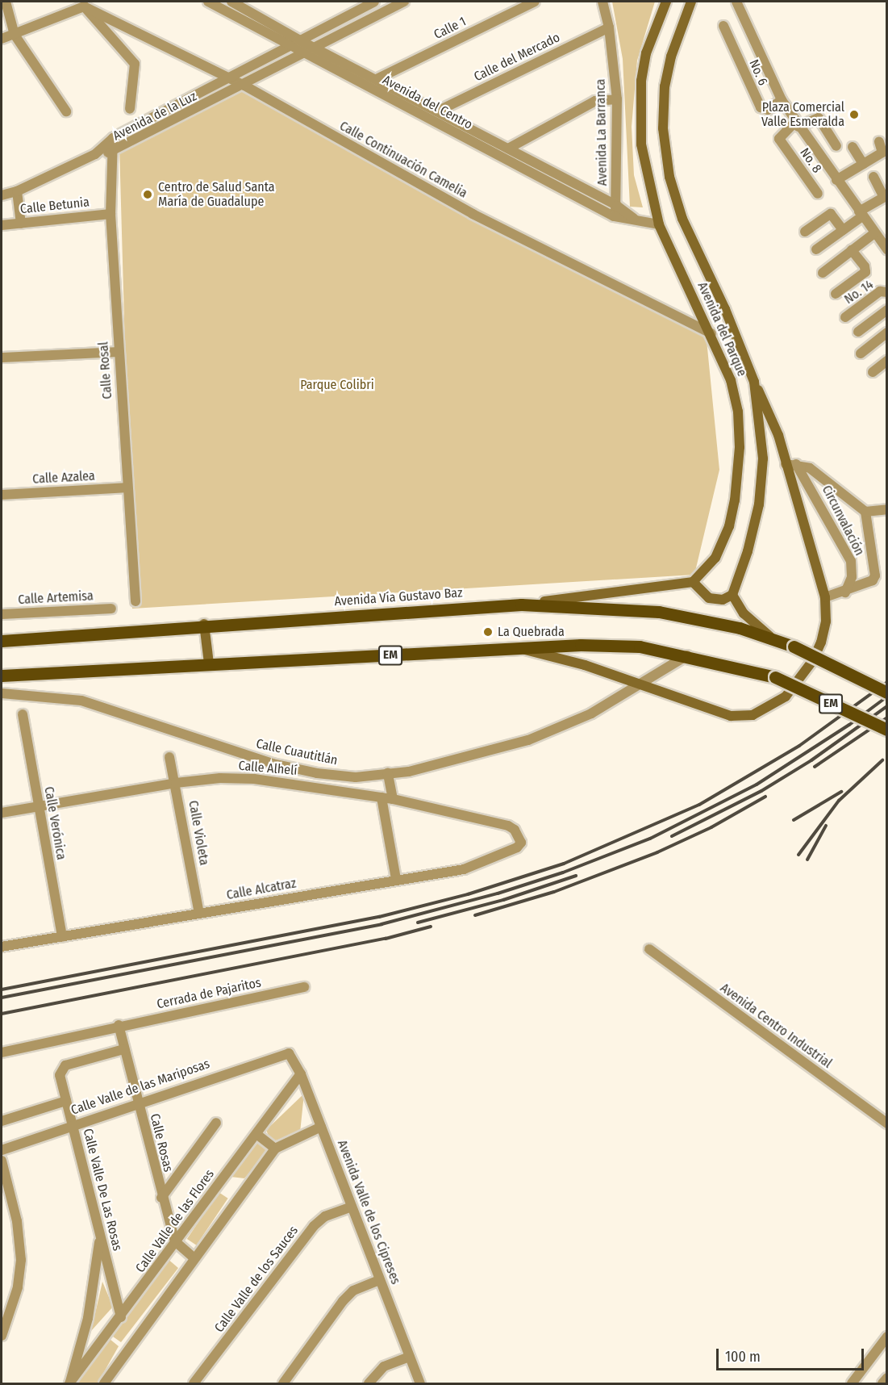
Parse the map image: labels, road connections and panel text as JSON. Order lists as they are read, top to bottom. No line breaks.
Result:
{"streets":{"main road":["Avenida del Parque","Avenida Vía Gustavo Baz","EM"],"street":["Calle 1","Calle del Mercado","No. 6","Avenida del Centro","Avenida de la Luz","Avenida La Barranca","Calle Continuación Camelia","No. 8","Calle Betunia","No. 14","Calle Rosal","Calle Azalea","Circunvalación","Calle Artemisa","Calle Cuautitlán","Calle Alhelí","Calle Verónica","Calle Violeta","Calle Alcatraz","Cerrada de Pajaritos","Avenida Centro Industrial","Calle Valle de las Mariposas","Calle Rosas","Calle Valle De Las Rosas","Avenida Valle de los Cipreses","Calle Valle de las Flores","Calle Valle de los Sauces"]},"crossings":[["Calle 1","Avenida del Centro"],["Calle del Mercado","Avenida del Centro"],["Calle del Mercado","Avenida La Barranca"],["Avenida del Centro","Avenida de la Luz"],["Avenida del Centro","Avenida La Barranca"],["Avenida del Centro","Avenida del Parque"],["Avenida de la Luz","Calle Continuación Camelia"],["Avenida de la Luz","Calle Rosal"],["Calle Continuación Camelia","Avenida del Parque"],["Calle Betunia","Calle Rosal"],["Calle Rosal","Calle Azalea"],["EM","Calle Cuautitlán"],["Calle Alhelí","Calle Verónica"],["Calle Alhelí","Calle Violeta"],["Calle Alhelí","Calle Alcatraz"],["Calle Verónica","Calle Alcatraz"],["Calle Violeta","Calle Alcatraz"],["Cerrada de Pajaritos","Calle Rosas"],["Calle Valle de las Mariposas","Calle Rosas"],["Calle Valle de las Mariposas","Calle Valle De Las Rosas"],["Calle Valle de las Mariposas","Avenida Valle de los Cipreses"],["Calle Rosas","Calle Valle De Las Rosas"],["Calle Rosas","Calle Valle de las Flores"],["Calle Valle De Las Rosas","Calle Valle de las Flores"],["Avenida Valle de los Cipreses","Calle Valle de las Flores"],["Avenida Valle de los Cipreses","Calle Valle de los Sauces"]],"parks":["Parque Colibri"],"places":["Plaza Comercial Valle Esmeralda","Centro de Salud Santa María de Guadalupe","La Quebrada"],"scale_bar":"100 m"}
